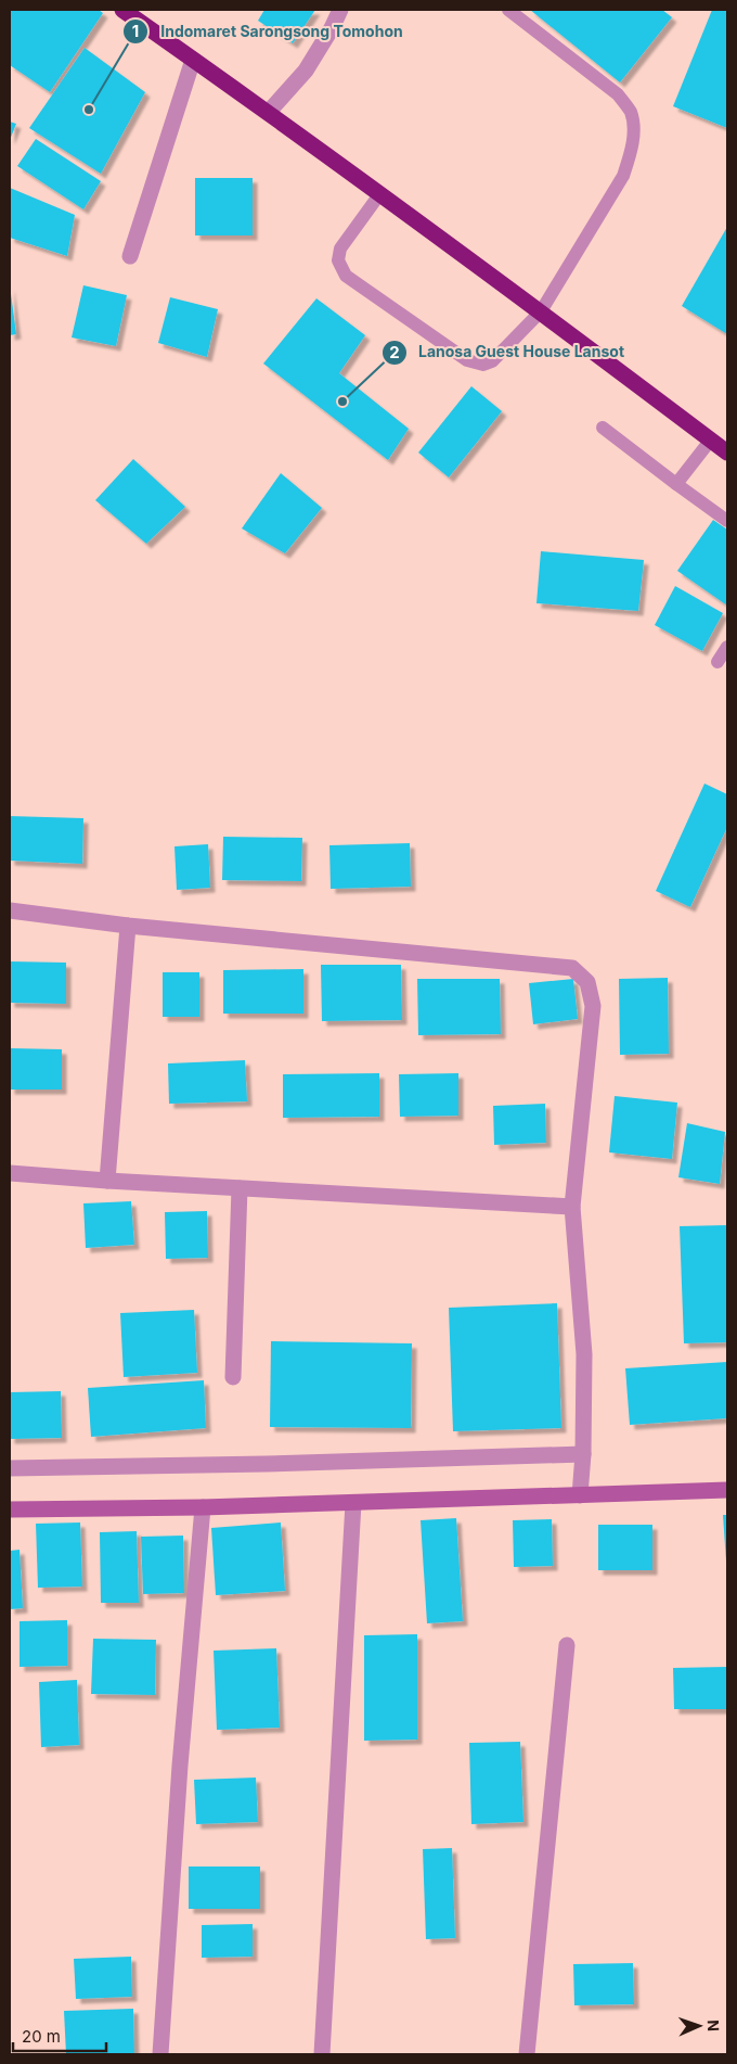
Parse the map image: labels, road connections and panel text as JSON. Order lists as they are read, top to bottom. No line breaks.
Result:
{"places":["Indomaret Sarongsong Tomohon","Lanosa Guest House Lansot"],"scale_bar":"20 m","north":"right"}
